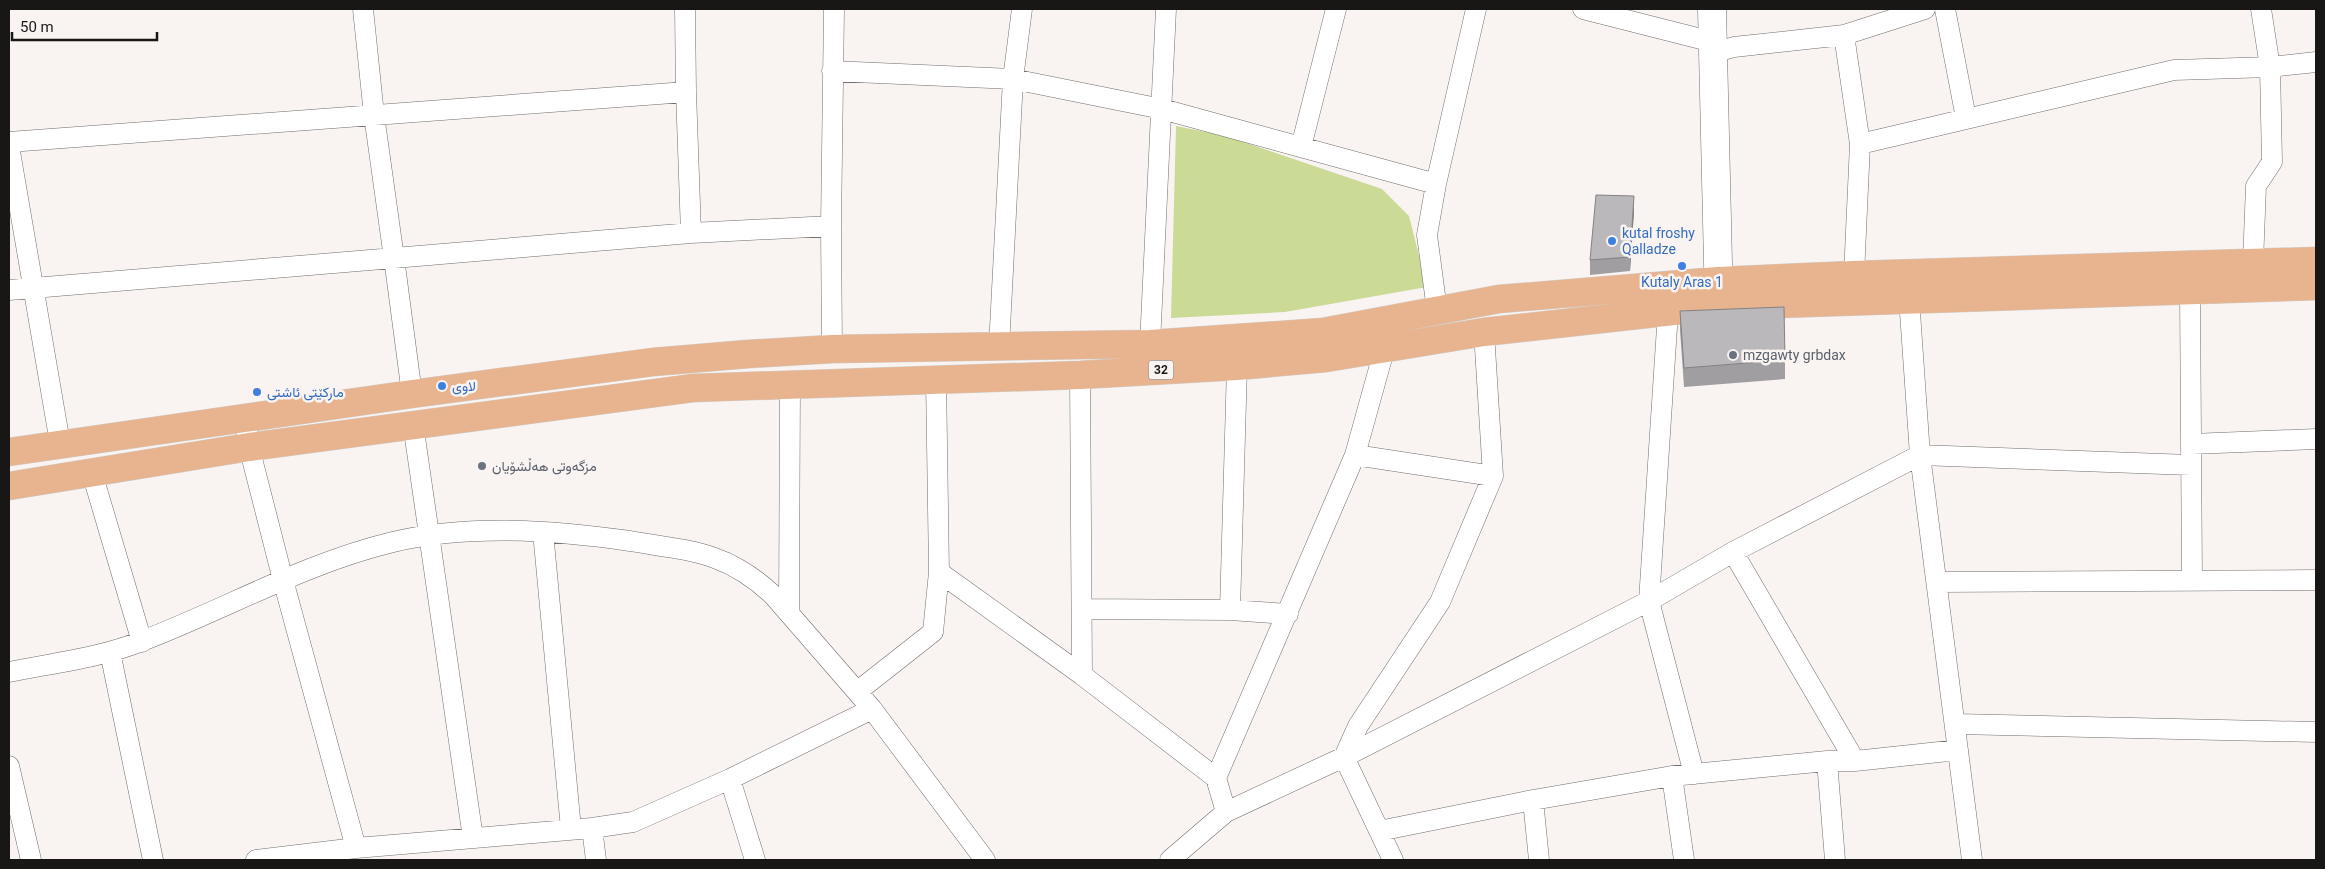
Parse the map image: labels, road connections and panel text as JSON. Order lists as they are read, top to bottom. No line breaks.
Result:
{"streets":{"main road":["32"]},"places":["kutal froshy Qalladze","Kutaly Aras 1","mzgawty grbdax","لاوی","مارکێتی ئاشتی","مزگەوتی ھەڵشۆیان"],"scale_bar":"50 m"}
